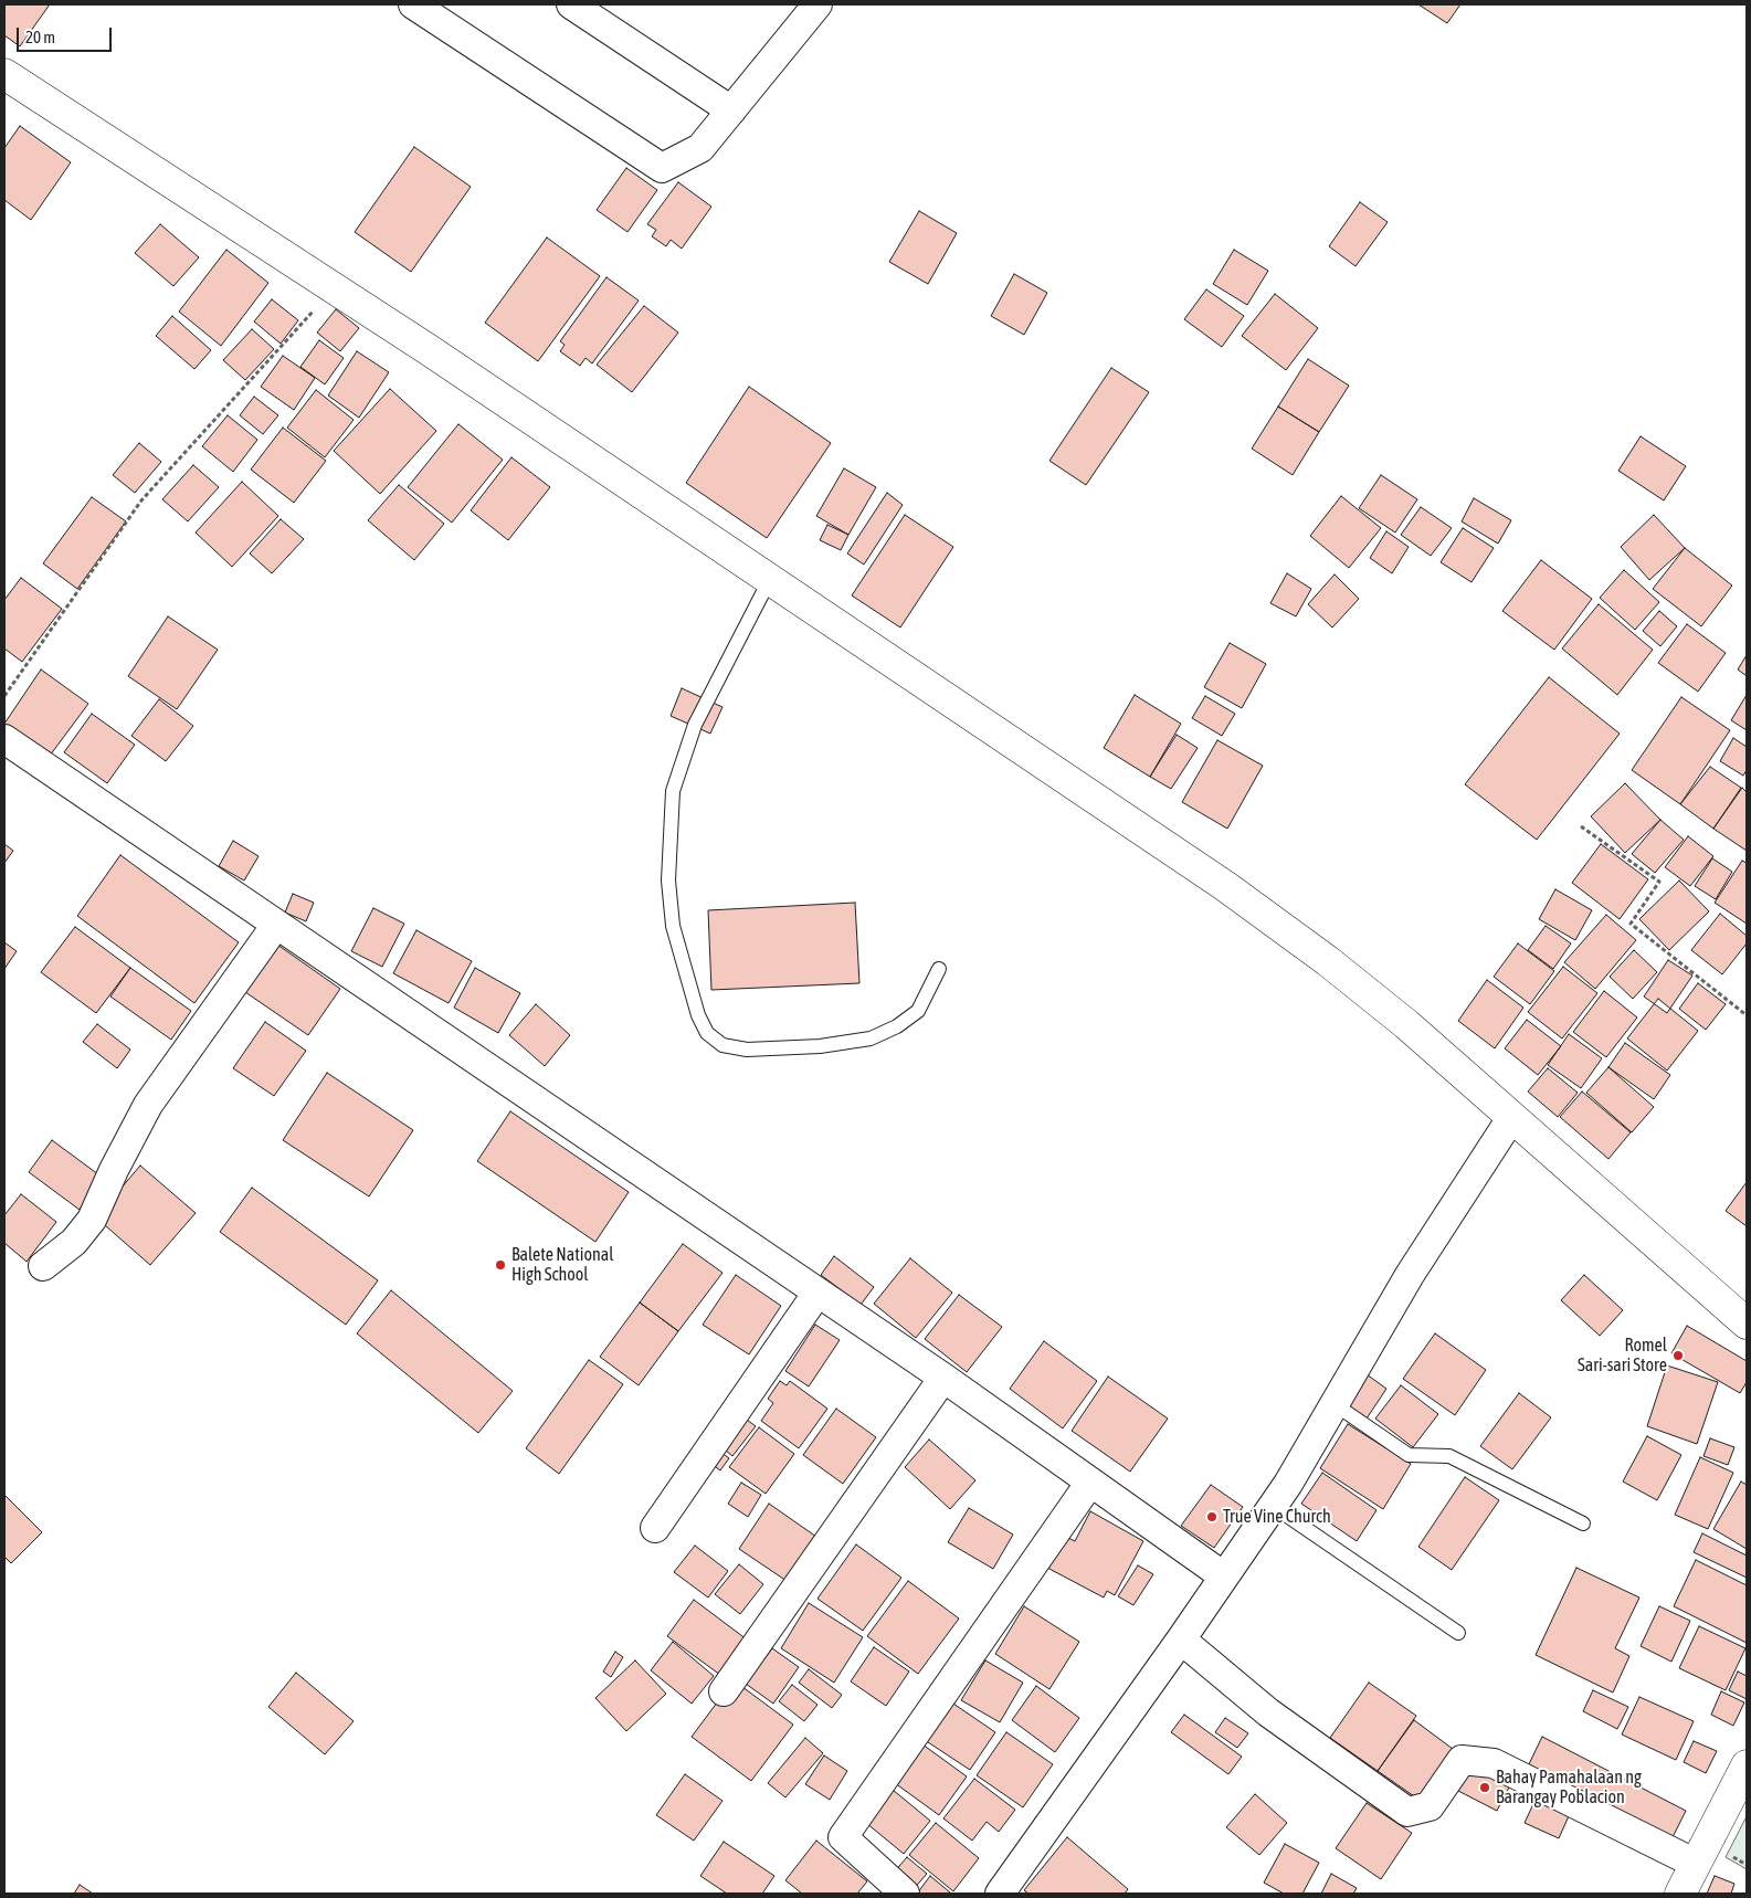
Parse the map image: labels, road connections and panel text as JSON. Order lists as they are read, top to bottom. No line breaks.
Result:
{"places":["Balete National High School","Romel Sari-sari Store","True Vine Church","Bahay Pamahalaan ng Barangay Poblacion"],"scale_bar":"20 m"}
